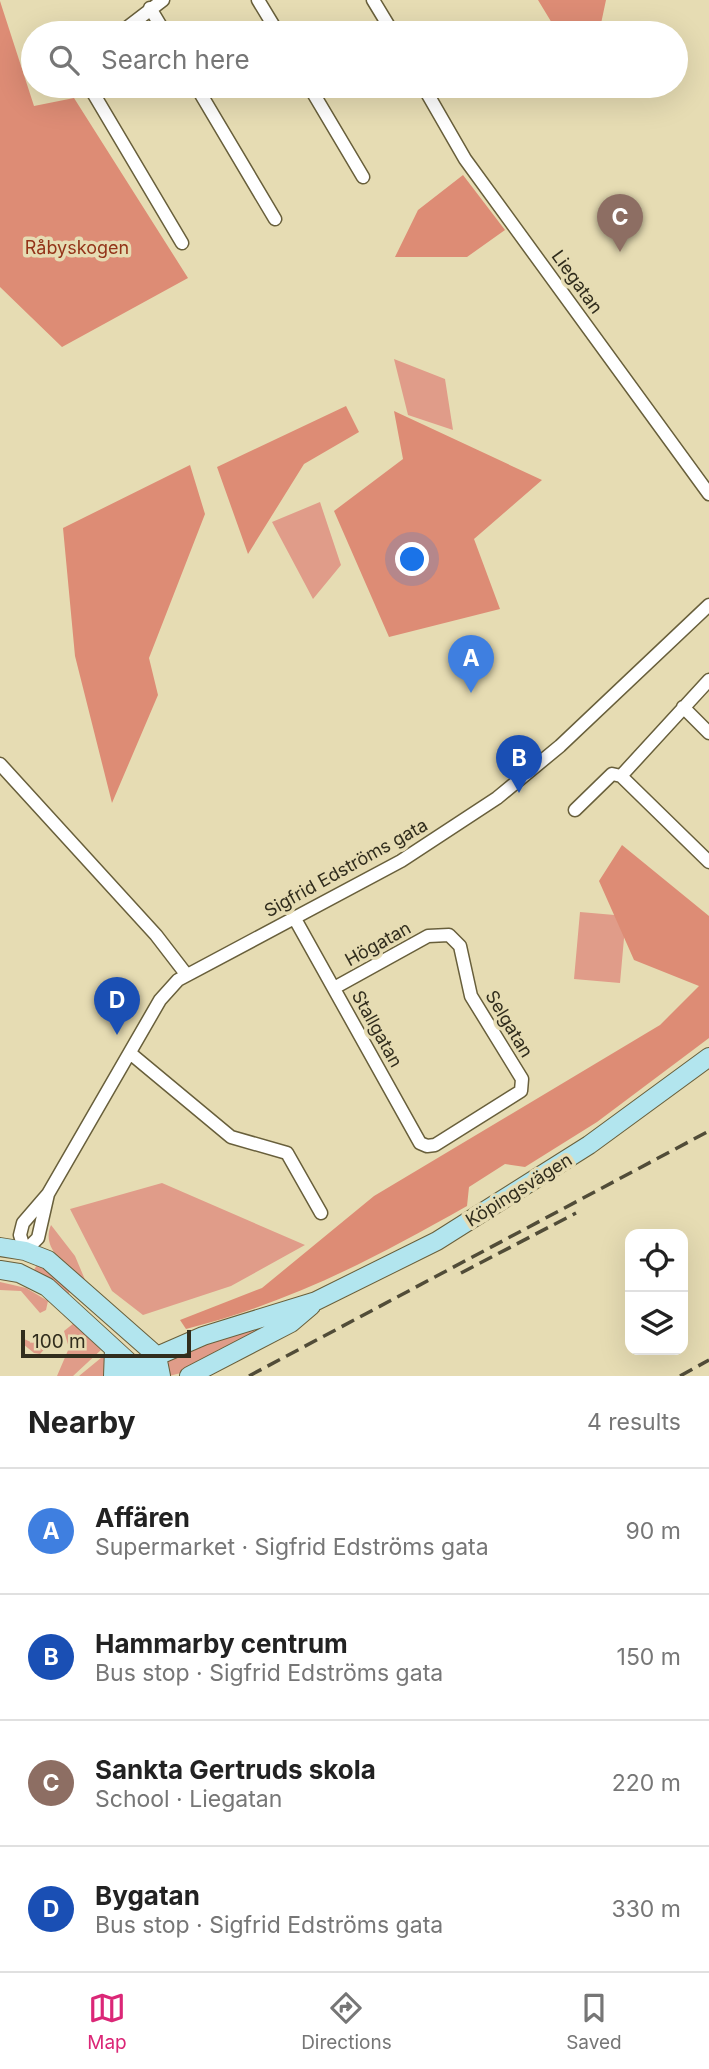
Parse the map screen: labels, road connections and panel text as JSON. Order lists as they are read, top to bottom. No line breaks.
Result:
{"streets":{"main road":["Köpingsvägen"],"street":["Liegatan","Sigfrid Edströms gata","Högatan","Selgatan","Stallgatan"]},"crossings":[["Sigfrid Edströms gata","Stallgatan"],["Högatan","Selgatan"],["Högatan","Stallgatan"],["Selgatan","Stallgatan"]],"parks":["Råbyskogen"],"scale_bar":"100 m","page":{"search":"Search here","pins":["C","A","B","D"],"scale":"100 m","heading":["Nearby","4 results"],"list":[{"mark":"A","name":"Affären","note":"Supermarket · Sigfrid Edströms gata","value":"90 m"},{"mark":"B","name":"Hammarby centrum","note":"Bus stop · Sigfrid Edströms gata","value":"150 m"},{"mark":"C","name":"Sankta Gertruds skola","note":"School · Liegatan","value":"220 m"},{"mark":"D","name":"Bygatan","note":"Bus stop · Sigfrid Edströms gata","value":"330 m"}],"nav":["Map","Directions","Saved"]}}
